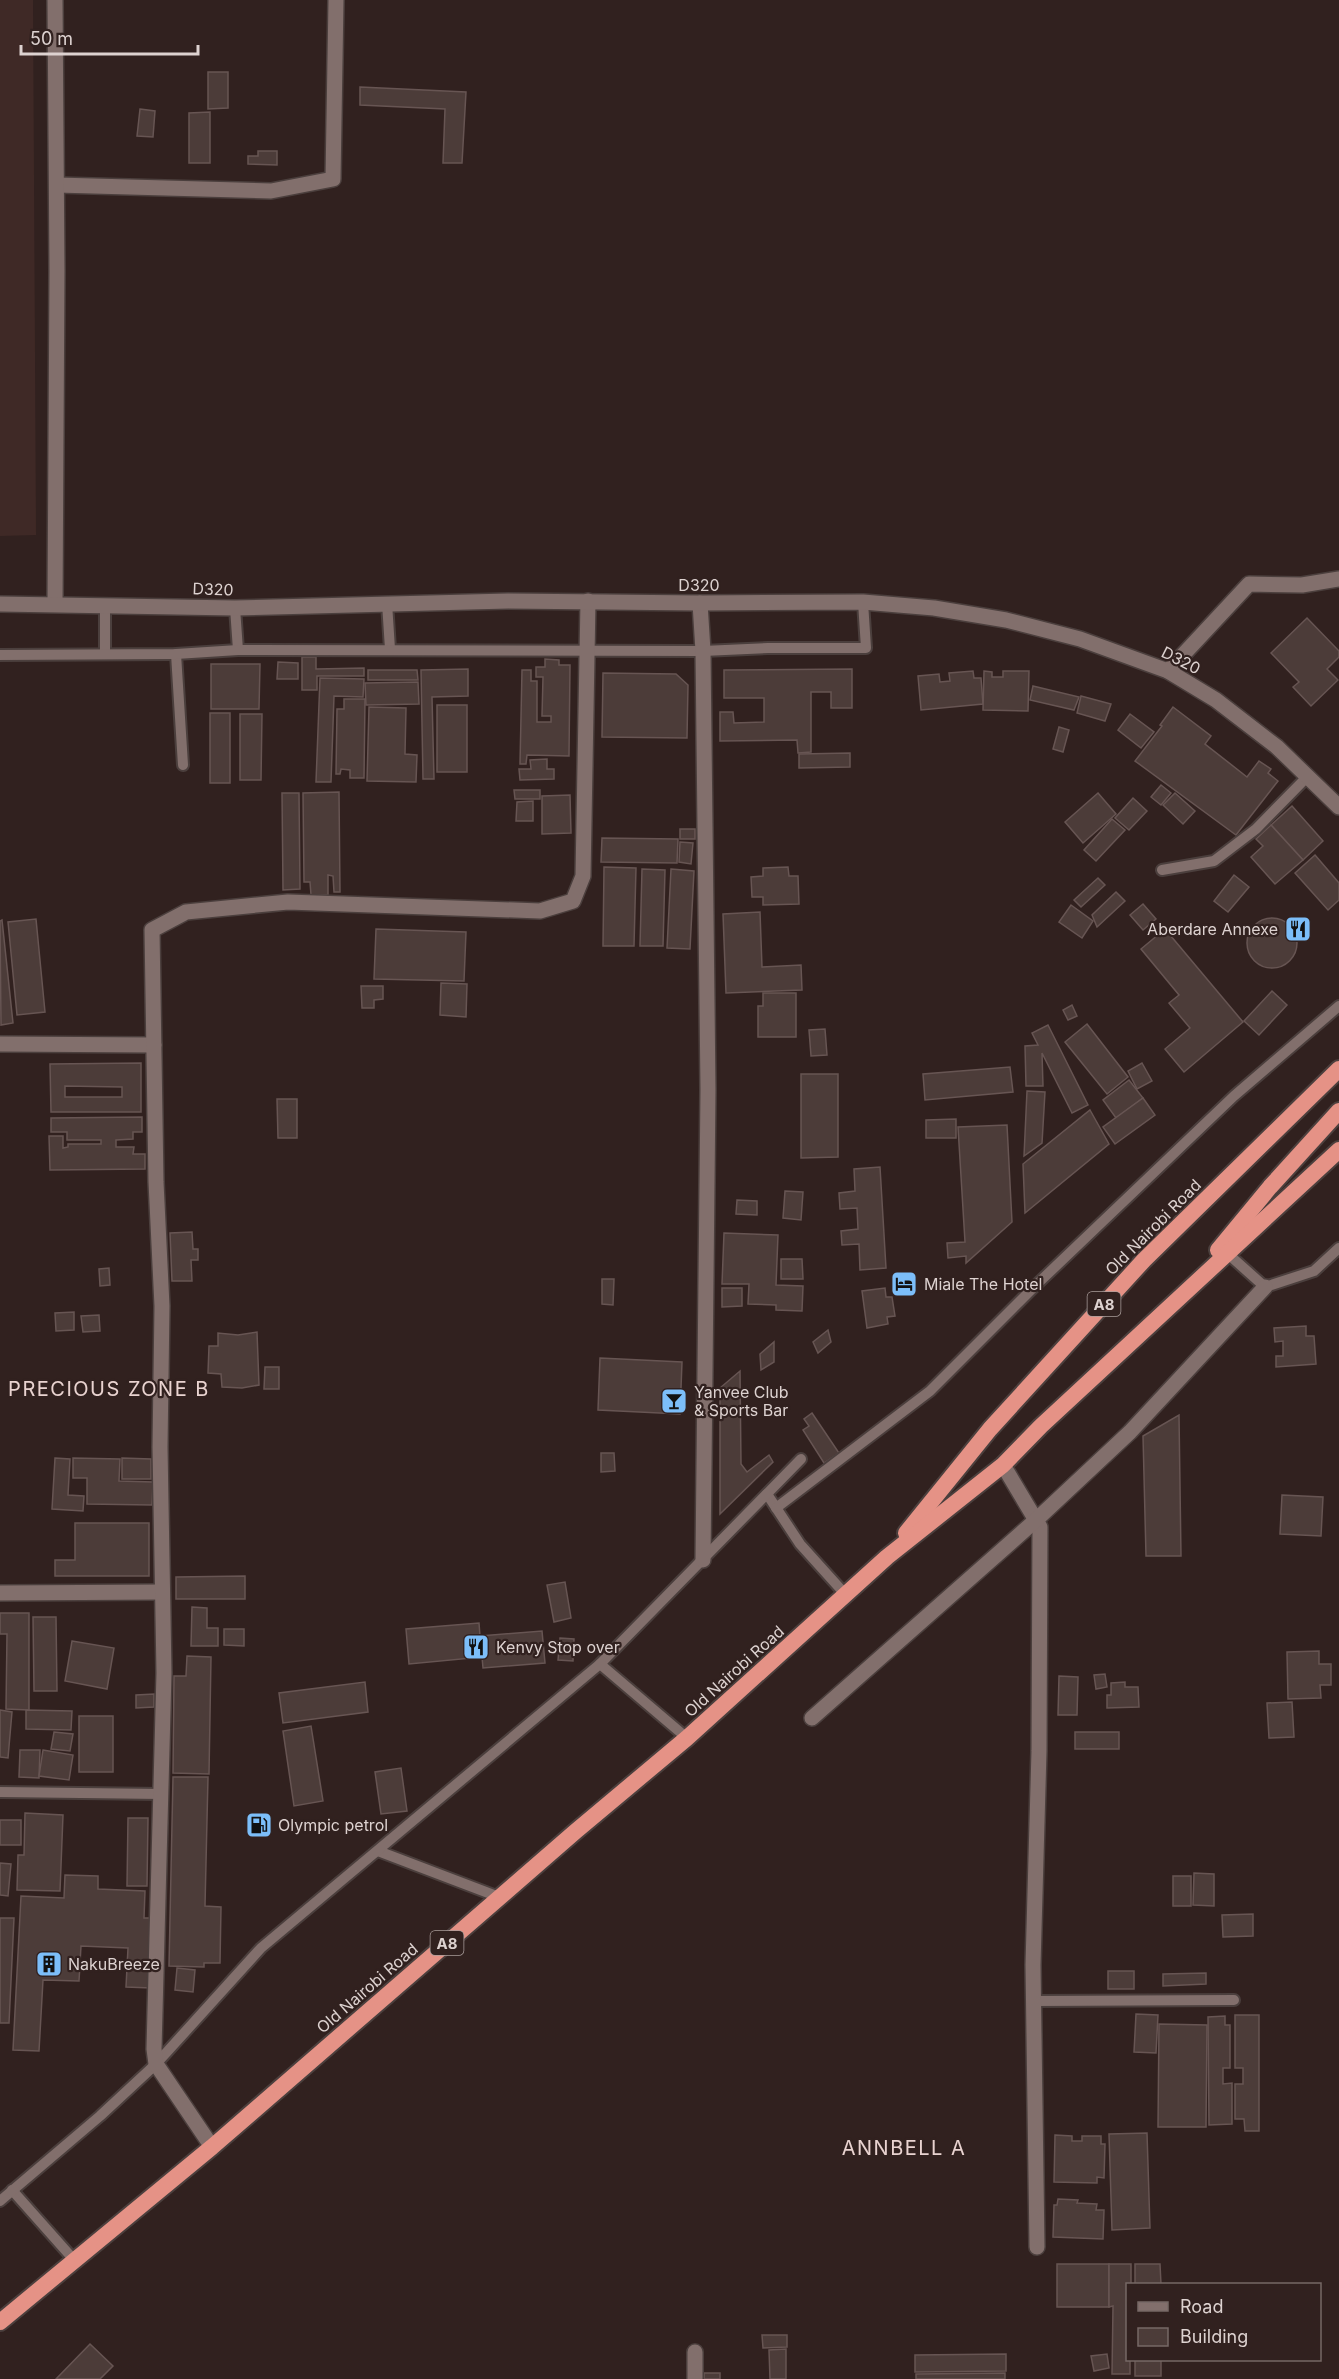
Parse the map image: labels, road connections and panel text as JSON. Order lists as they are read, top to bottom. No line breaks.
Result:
{"streets":{"highway":["Old Nairobi Road","A8"],"street":["D320"]},"districts":["PRECIOUS ZONE B","ANNBELL A"],"places":{"restaurant":["Aberdare Annexe","Kenvy Stop over"],"hotel":["Miale The Hotel"],"bar":["Yanvee Club & Sports Bar"],"fuel station":["Olympic petrol"],"building":["NakuBreeze"]},"legend":["Road","Building"],"scale_bar":"50 m"}
